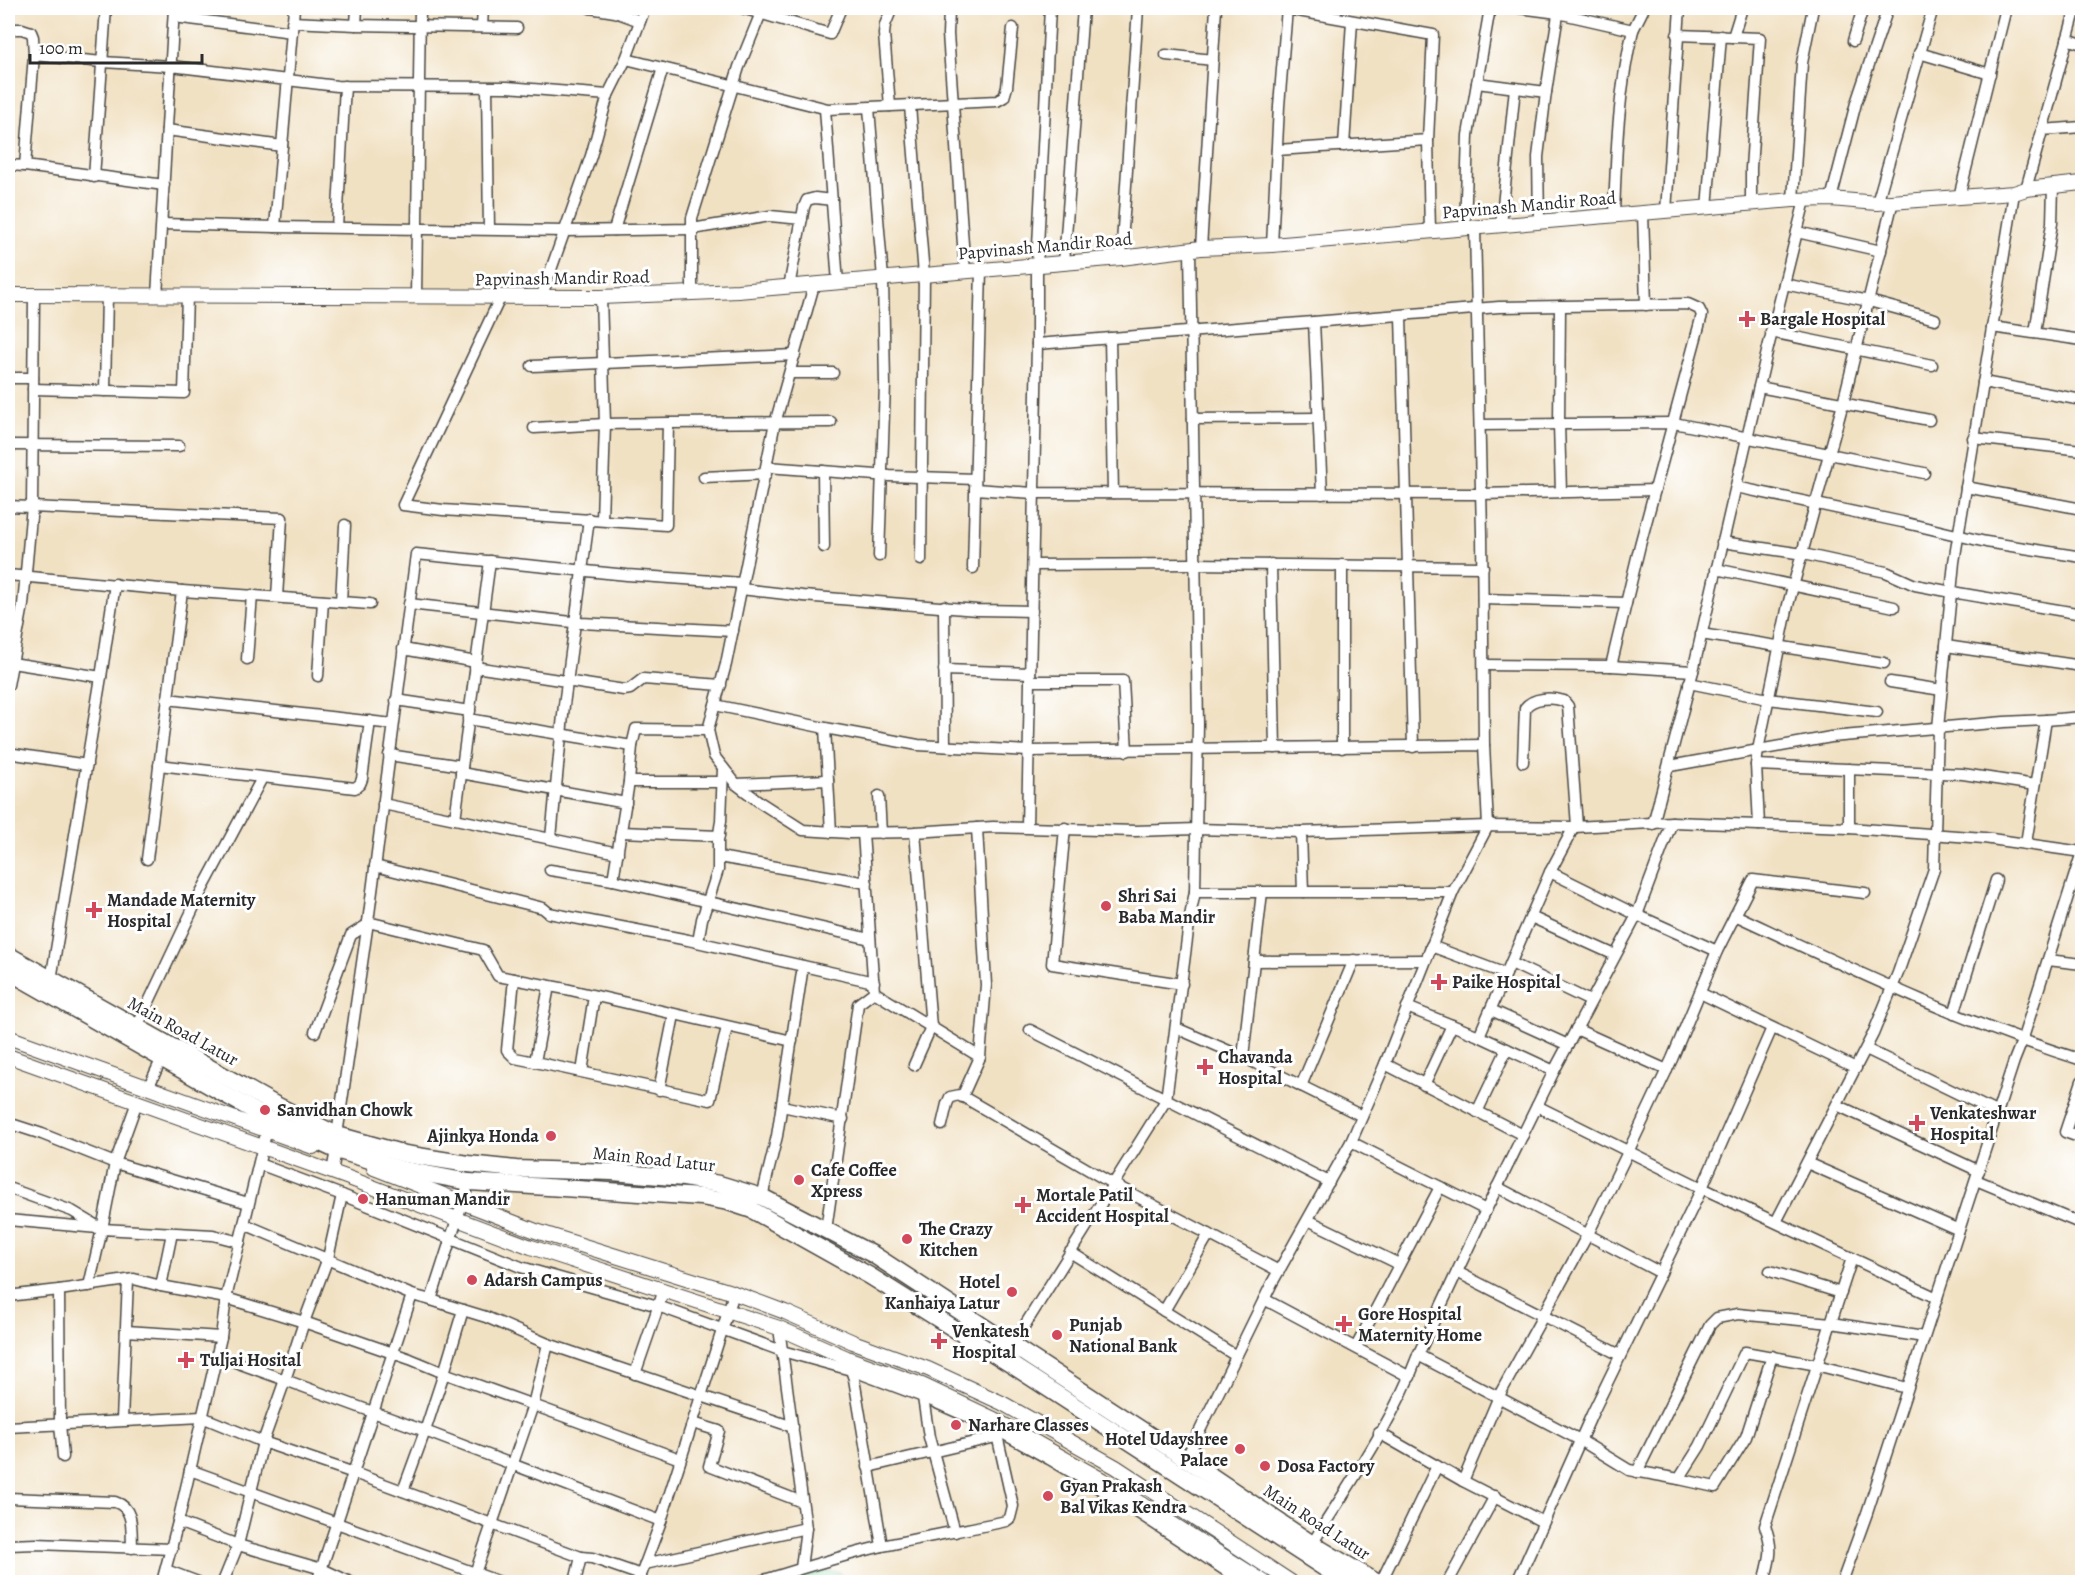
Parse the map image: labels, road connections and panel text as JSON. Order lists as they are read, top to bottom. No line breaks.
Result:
{"streets":{"main road":["Main Road Latur"],"street":["Papvinash Mandir Road"]},"places":{"health":["Bargale Hospital","Mandade Maternity Hospital","Paike Hospital","Chavanda Hospital","Venkateshwar Hospital","Mortale Patil Accident Hospital","Gore Hospital Maternity Home","Venkatesh Hospital","Tuljai Hosital"],"other":["Shri Sai Baba Mandir","Sanvidhan Chowk","Ajinkya Honda","Cafe Coffee Xpress","Hanuman Mandir","The Crazy Kitchen","Adarsh Campus","Hotel Kanhaiya Latur","Punjab National Bank","Narhare Classes","Hotel Udayshree Palace","Dosa Factory","Gyan Prakash Bal Vikas Kendra"]},"scale_bar":"100 m"}
